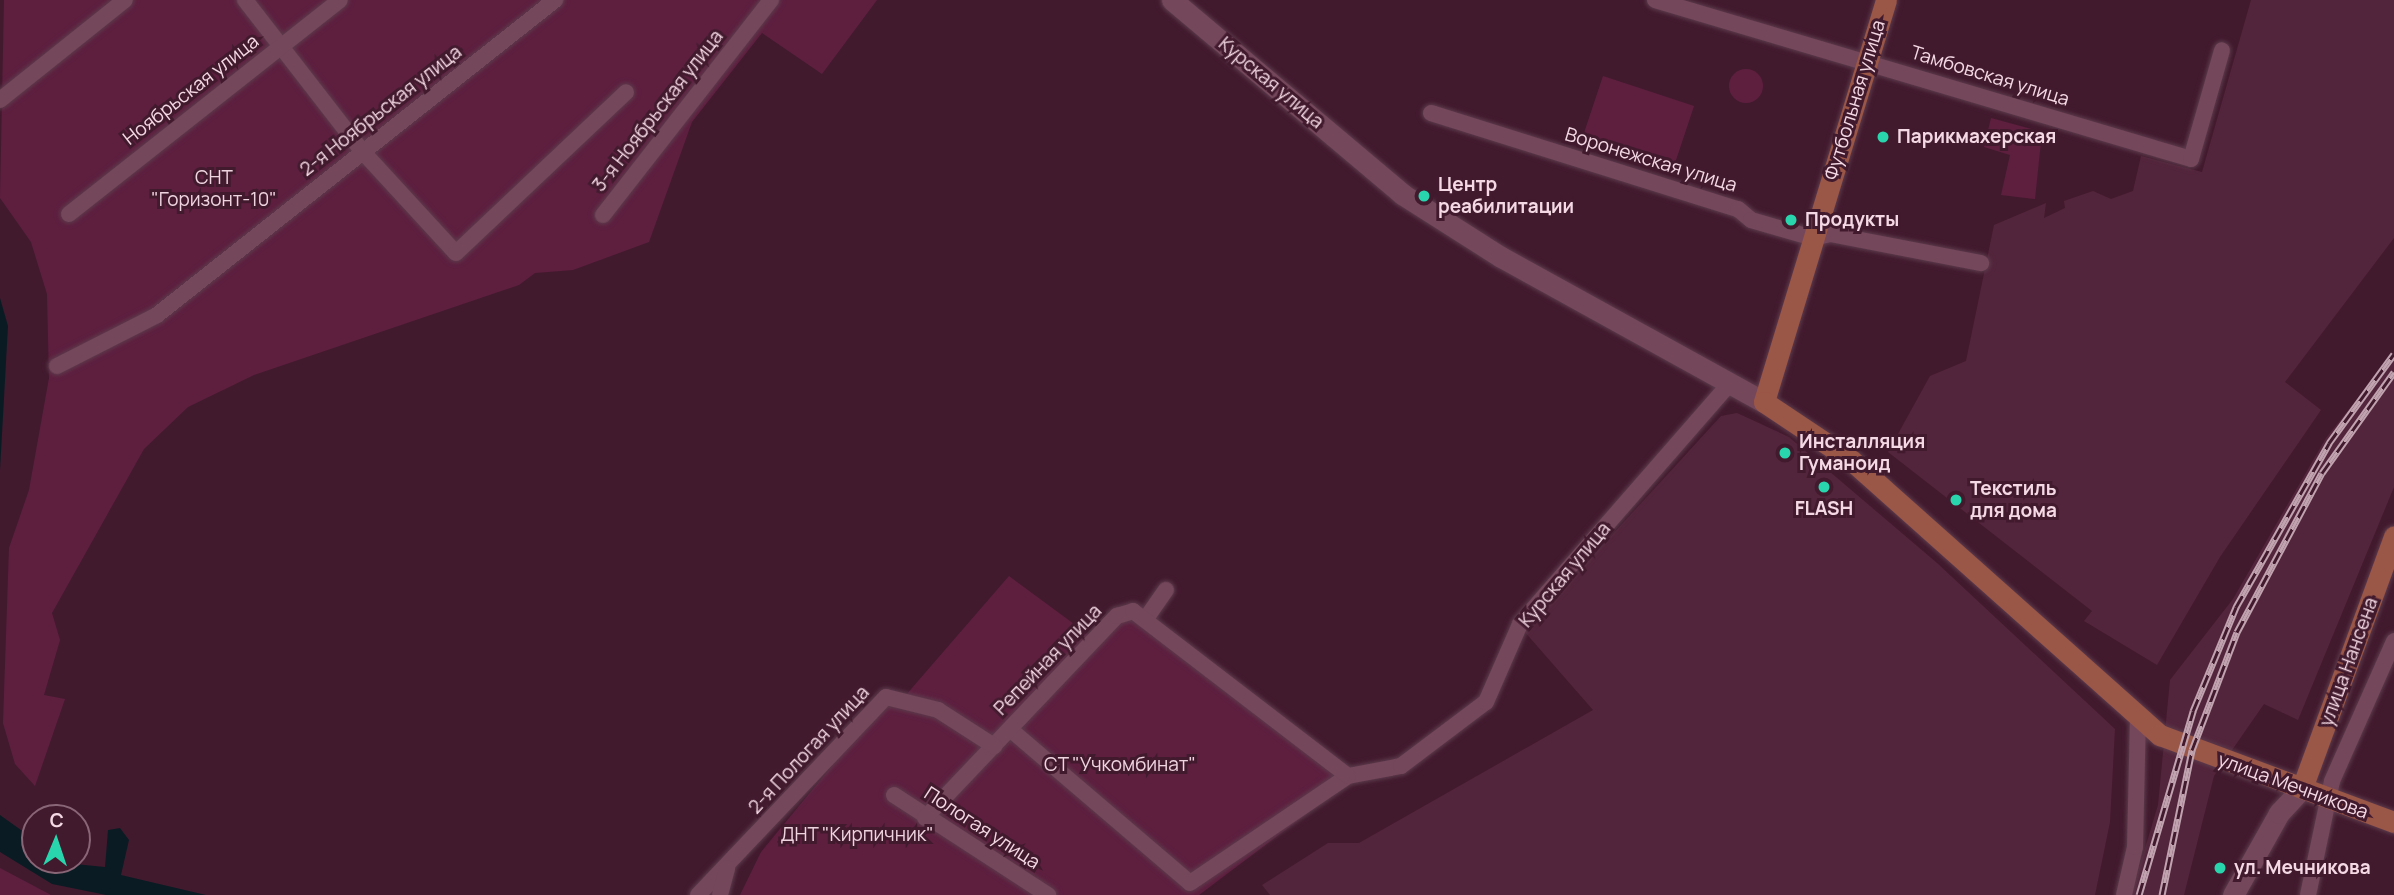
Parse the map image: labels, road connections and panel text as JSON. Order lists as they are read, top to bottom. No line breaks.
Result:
{"streets":{"main road":["Курская улица","Футбольная улица","улица Нансена","улица Мечникова"],"street":["Тамбовская улица","Ноябрьская улица","2-я Ноябрьская улица","3-я Ноябрьская улица","Воронежская улица","Репейная улица","2-я Пологая улица","Пологая улица"]},"crossings":[["Тамбовская улица","Футбольная улица"],["Курская улица","Футбольная улица"],["Курская улица","Репейная улица"],["Курская улица","улица Мечникова"],["Футбольная улица","Воронежская улица"],["Репейная улица","2-я Пологая улица"],["Репейная улица","Пологая улица"],["улица Нансена","улица Мечникова"]],"parks":["СНТ \"Горизонт-10\"","СТ \"Учкомбинат\"","ДНТ \"Кирпичник\""],"places":["Парикмахерская","Центр реабилитации","Продукты","Инсталляция Гуманоид","FLASH","Текстиль для дома","ул. Мечникова"],"north":"top"}
